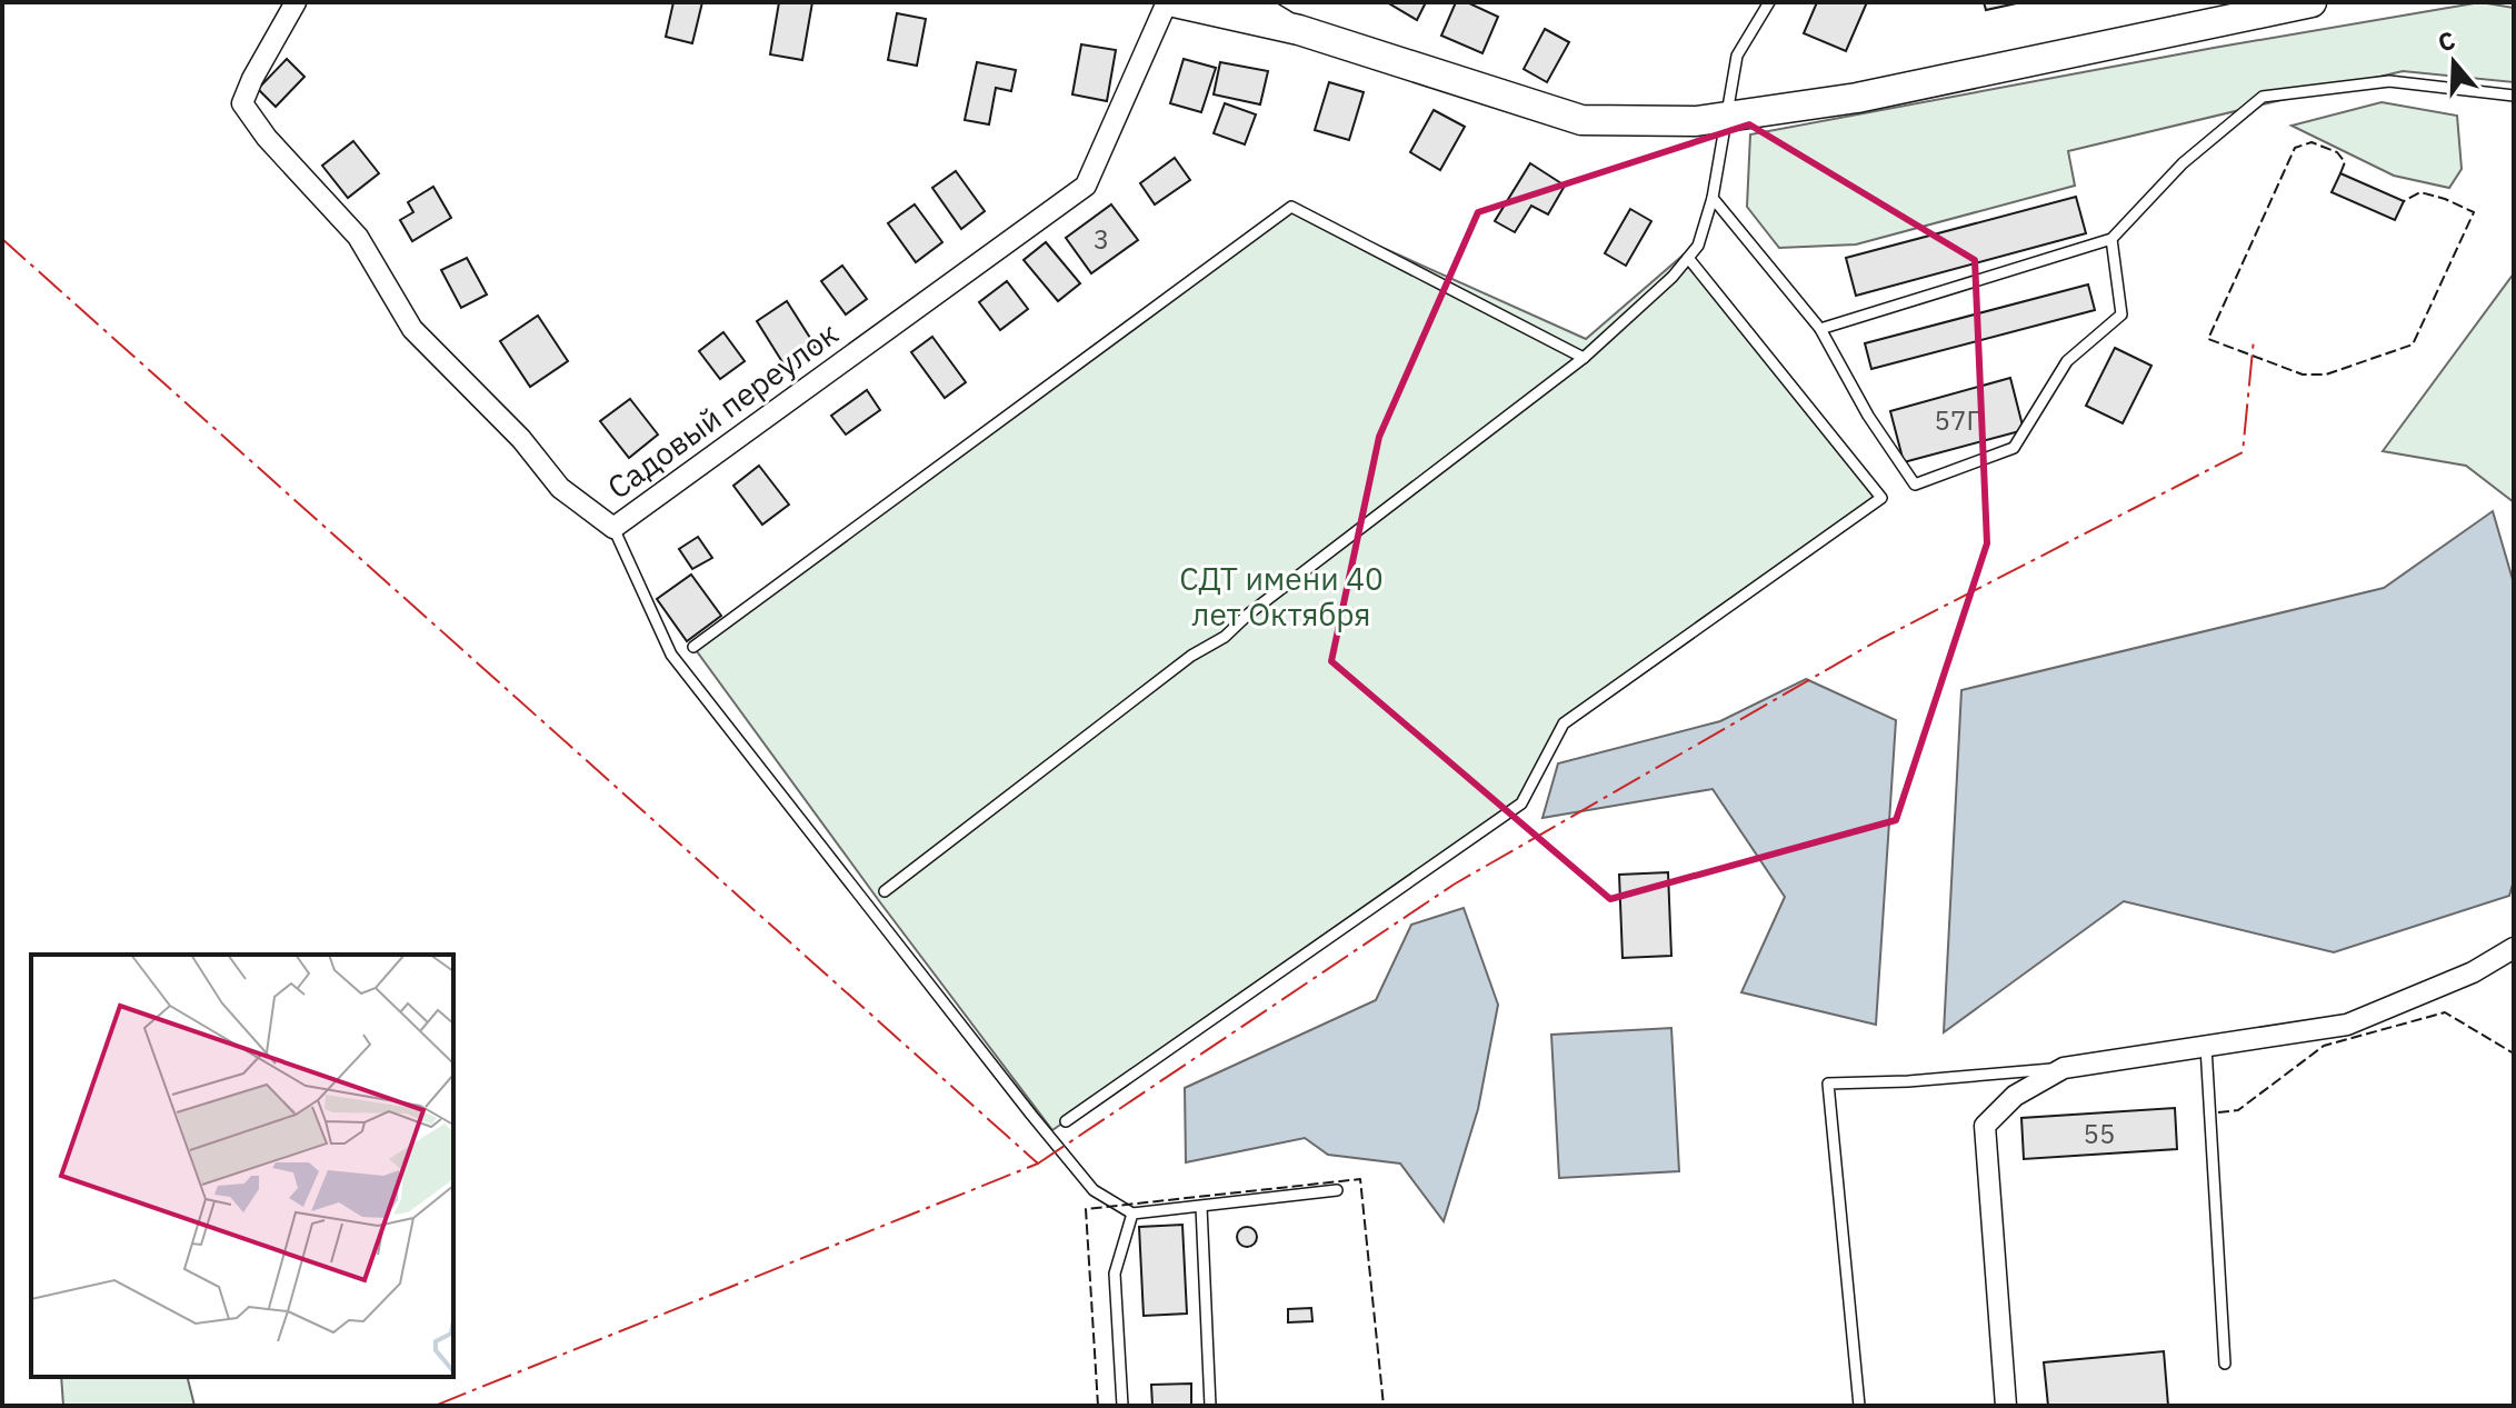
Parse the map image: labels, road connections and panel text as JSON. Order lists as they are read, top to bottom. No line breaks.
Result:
{"streets":{"street":["Садовый переулок"]},"parks":["СДТ имени 40 лет Октября"],"house_numbers":["3","57Г","55"],"north":"top"}
